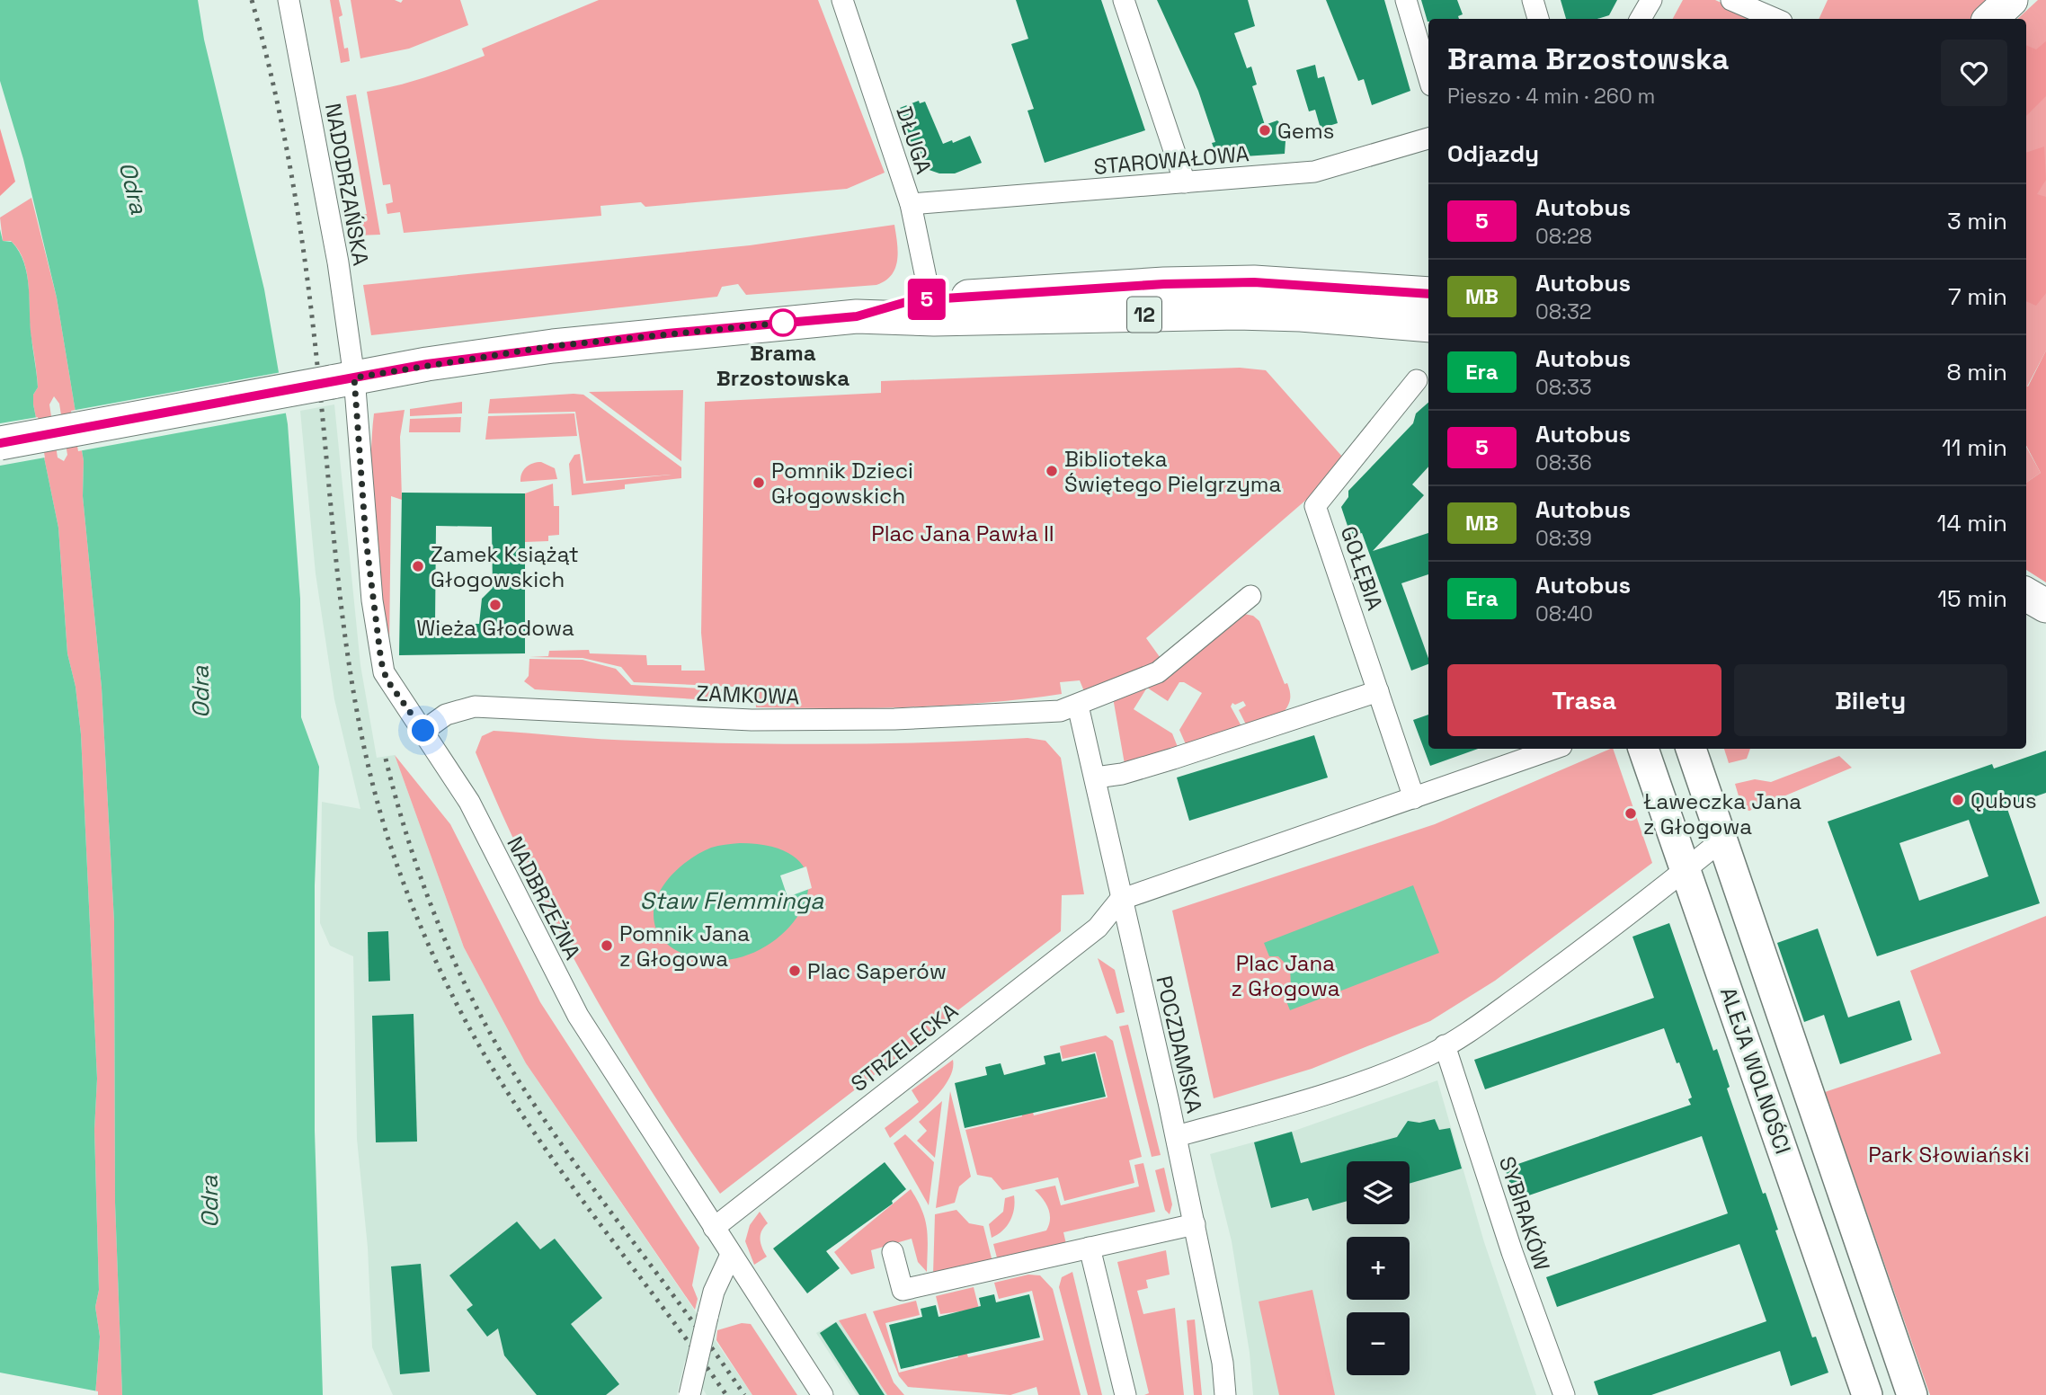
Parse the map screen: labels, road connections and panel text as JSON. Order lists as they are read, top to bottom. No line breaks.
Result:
{"streets":{"main road":["12"],"street":["DŁUGA","STAROWAŁOWA","NADODRZAŃSKA","GOŁĘBIA","ZAMKOWA","NADBRZEŻNA","POCZDAMSKA","STRZELECKA","ALEJA WOLNOŚCI","SYBIRAKÓW"]},"crossings":[["DŁUGA","STAROWAŁOWA"],["DŁUGA","12"],["NADODRZAŃSKA","12"],["NADODRZAŃSKA","NADBRZEŻNA"],["12","NADBRZEŻNA"],["ZAMKOWA","NADBRZEŻNA"],["ZAMKOWA","POCZDAMSKA"],["NADBRZEŻNA","STRZELECKA"],["POCZDAMSKA","STRZELECKA"]],"water":["Odra","Staw Flemminga"],"parks":["Plac Jana Pawła II","Plac Jana z Głogowa","Park Słowiański"],"places":["Gems","Brama Brzostowska","Biblioteka Świętego Pielgrzyma","Pomnik Dzieci Głogowskich","Zamek Książąt Głogowskich","Wieża Głodowa","Qubus","Ławeczka Jana z Głogowa","Pomnik Jana z Głogowa","Plac Saperów"],"lines":["bus line 5"],"page":{"on_map":"5","heading":[["Brama Brzostowska","Pieszo · 4 min · 260 m"],"Odjazdy"],"list":[{"mark":"5","name":"Autobus","note":"08:28","value":"3 min"},{"mark":"MB","name":"Autobus","note":"08:32","value":"7 min"},{"mark":"Era","name":"Autobus","note":"08:33","value":"8 min"},{"mark":"5","name":"Autobus","note":"08:36","value":"11 min"},{"mark":"MB","name":"Autobus","note":"08:39","value":"14 min"},{"mark":"Era","name":"Autobus","note":"08:40","value":"15 min"}],"buttons":["Trasa","Bilety"],"map_buttons":["+","−"]}}
